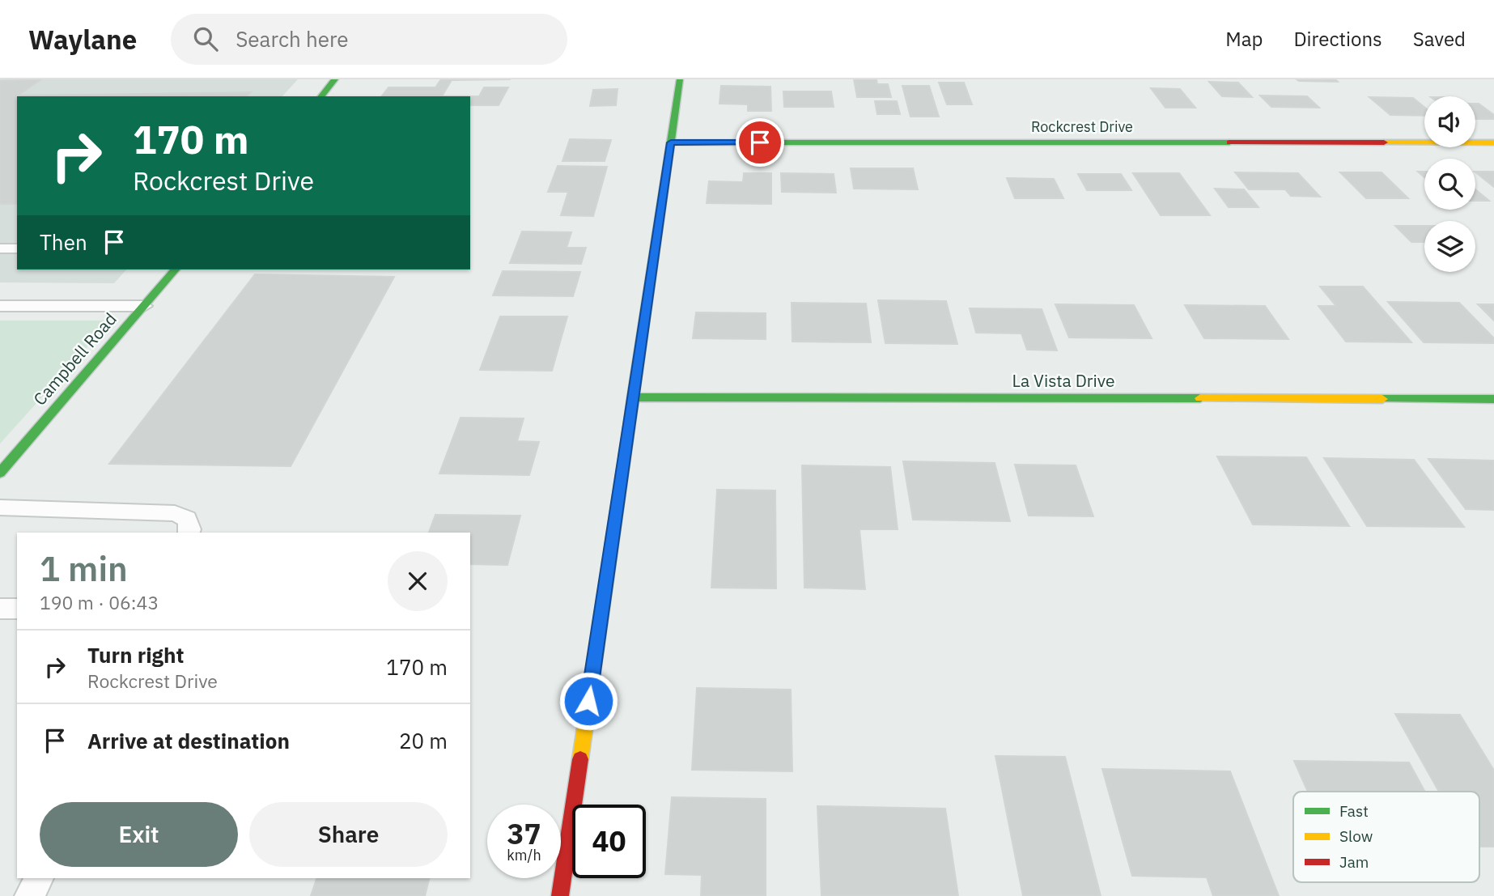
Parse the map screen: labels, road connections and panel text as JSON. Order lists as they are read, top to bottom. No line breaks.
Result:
{"streets":{"street":["Rockcrest Drive","Campbell Road","La Vista Drive"]},"legend":["Fast","Slow","Jam"],"page":{"header":"Waylane","search":"Search here","nav":["Map","Directions","Saved"],"turn":["170 m","Rockcrest Drive"],"then":"Then","heading":["1 min","190 m · 06:43"],"list":[{"name":"Turn right","note":"Rockcrest Drive","value":"170 m"},{"name":"Arrive at destination","value":"20 m"}],"buttons":["Exit","Share"],"speed":"37 km/h","limit":"40"}}
